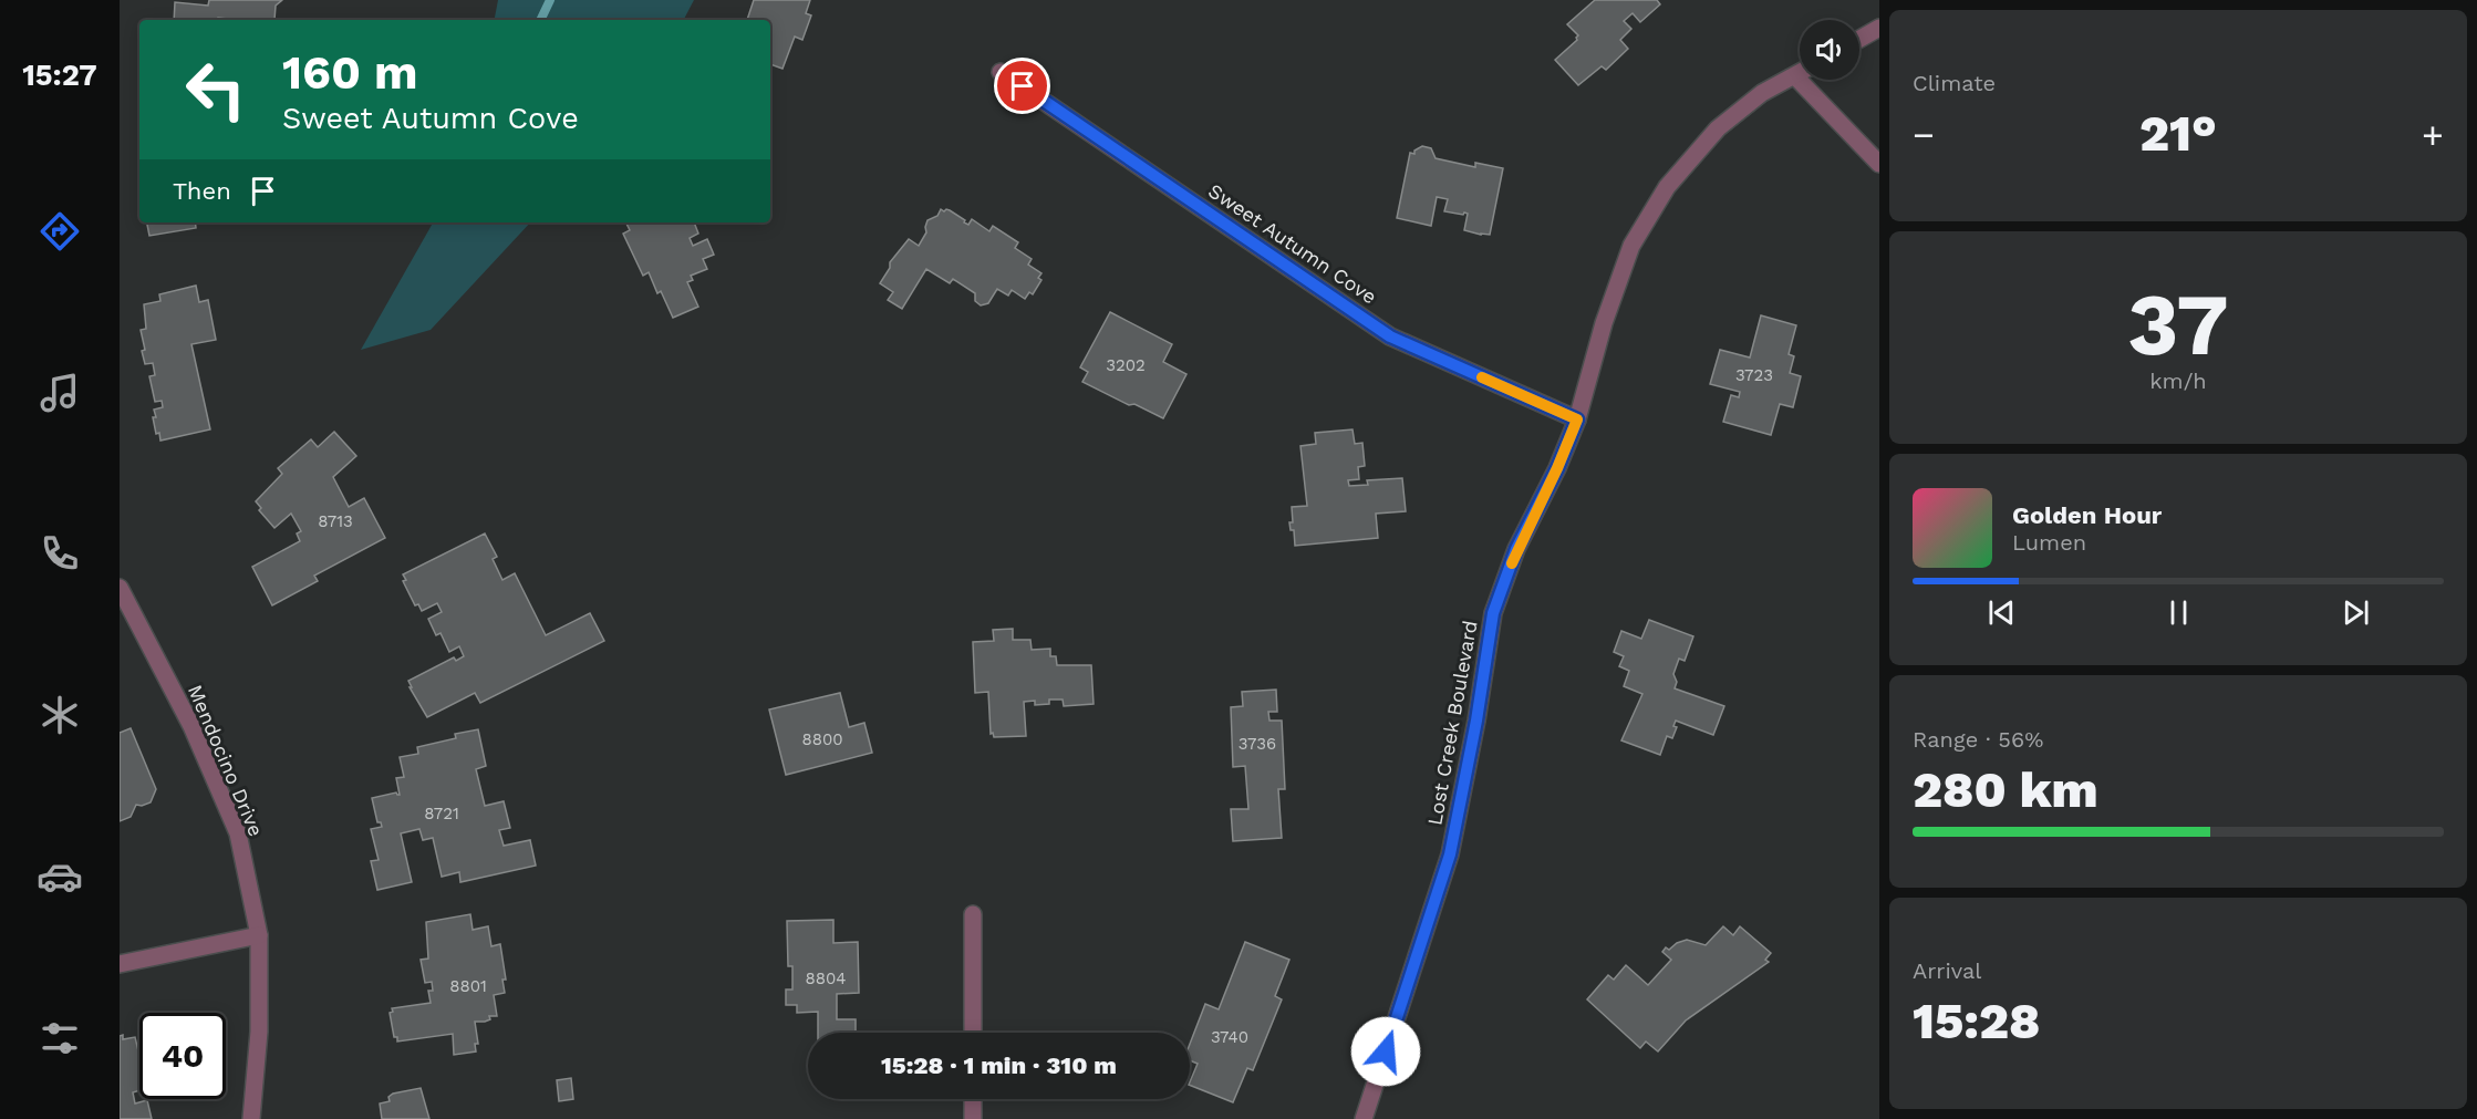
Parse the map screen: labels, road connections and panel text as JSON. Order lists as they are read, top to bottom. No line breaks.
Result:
{"streets":{"street":["Sweet Autumn Cove","Lost Creek Boulevard","Mendocino Drive"]},"crossings":[["Sweet Autumn Cove","Lost Creek Boulevard"]],"house_numbers":["3202","3723","8713","8800","3736","8721","8804","8801","3740"],"page":{"tabs":"15:27","tile":["Climate",["37","km/h"],["Range · 56%","280 km"],["Arrival","15:28"]],"turn":["160 m","Sweet Autumn Cove"],"heat":["−","21°","+"],"then":"Then","song":["Golden Hour","Lumen"],"limit":"40","trip":"15:28 · 1 min · 310 m"}}
